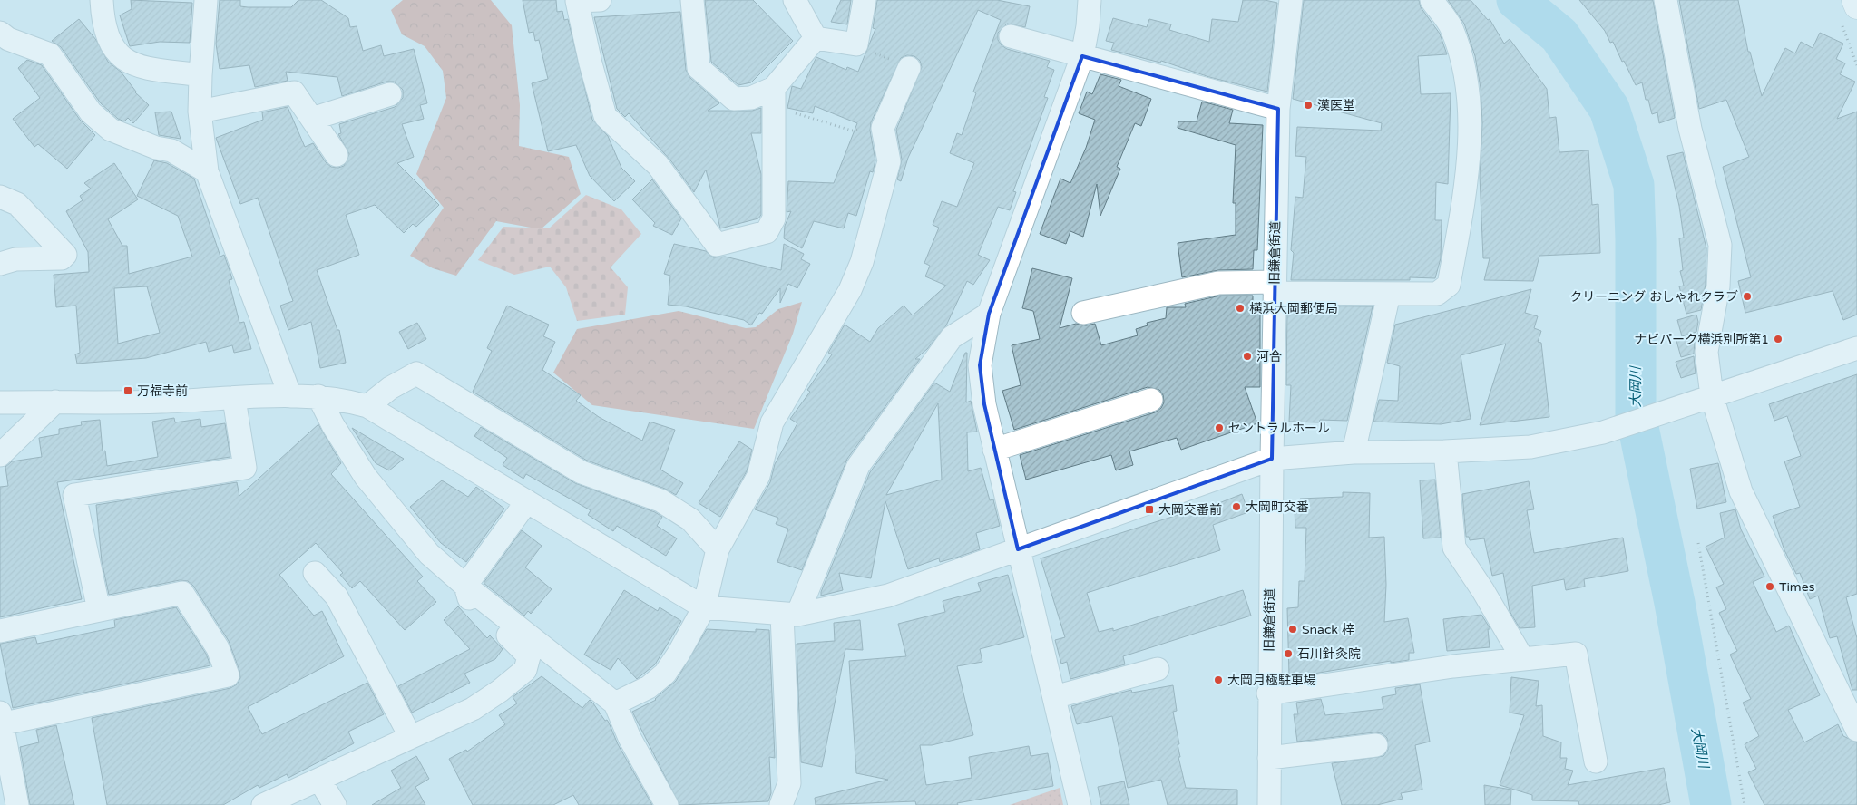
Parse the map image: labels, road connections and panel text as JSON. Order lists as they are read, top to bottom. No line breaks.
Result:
{"streets":{"street":["旧鎌倉街道"]},"water":["大岡川"],"places":{"other":["漢医堂","クリーニング おしゃれクラブ","横浜大岡郵便局","ナビパーク横浜別所第1","河合","セントラルホール","大岡町交番","Times","Snack 梓","石川針灸院","大岡月極駐車場"],"transit":["万福寺前","大岡交番前"]}}
